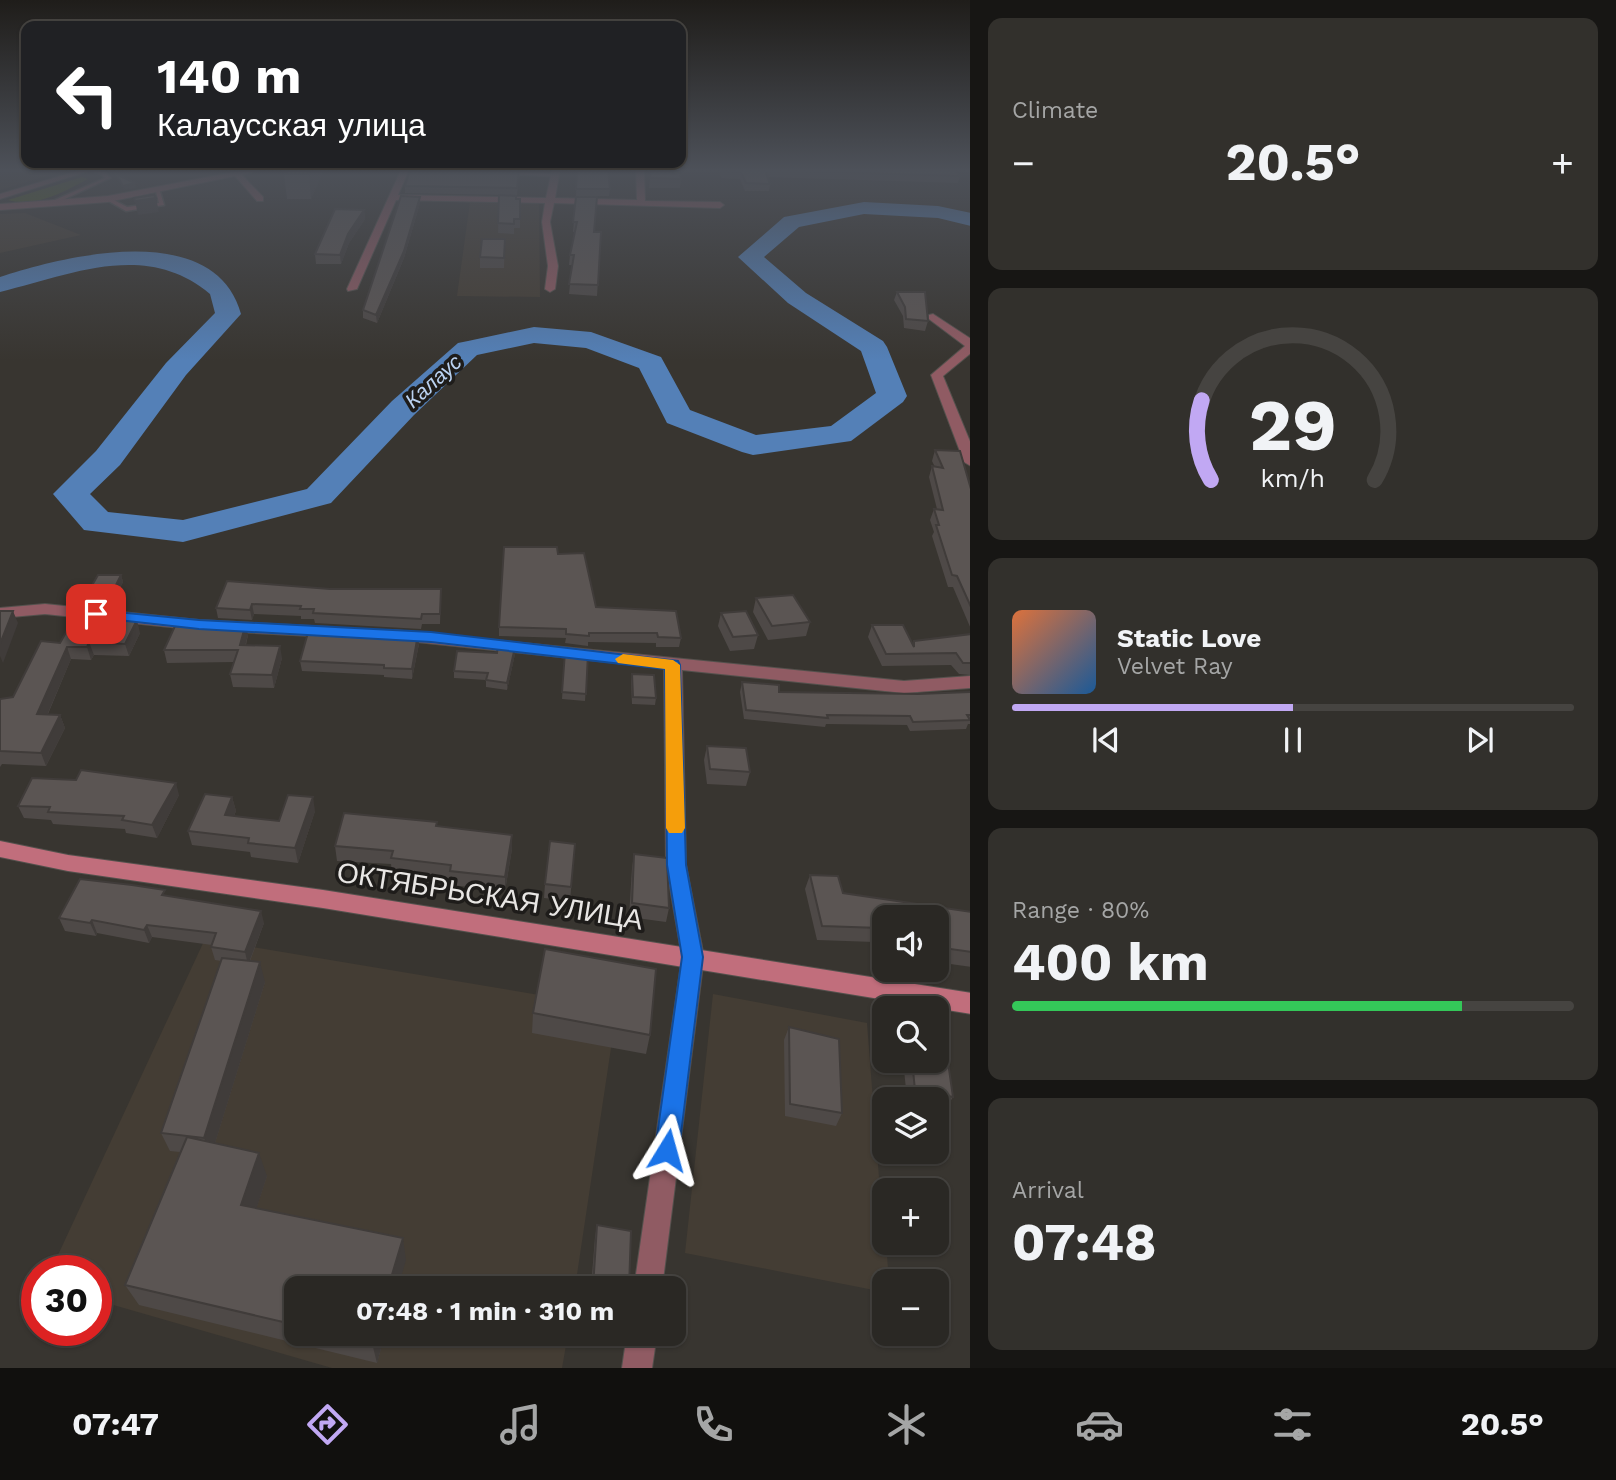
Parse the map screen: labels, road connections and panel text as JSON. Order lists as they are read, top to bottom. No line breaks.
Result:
{"streets":{"main road":["ОКТЯБРЬСКАЯ УЛИЦА"]},"water":["Калаус"],"page":{"tile":["Climate",["Range · 80%","400 km"],["Arrival","07:48"]],"turn":["140 m","Калаусская улица"],"heat":["−","20.5°","+"],"song":["Static Love","Velvet Ray"],"map_buttons":["+","−"],"limit":"30","trip":"07:48 · 1 min · 310 m","tabs":["07:47","20.5°"],"gauge":["29","km/h"]}}
